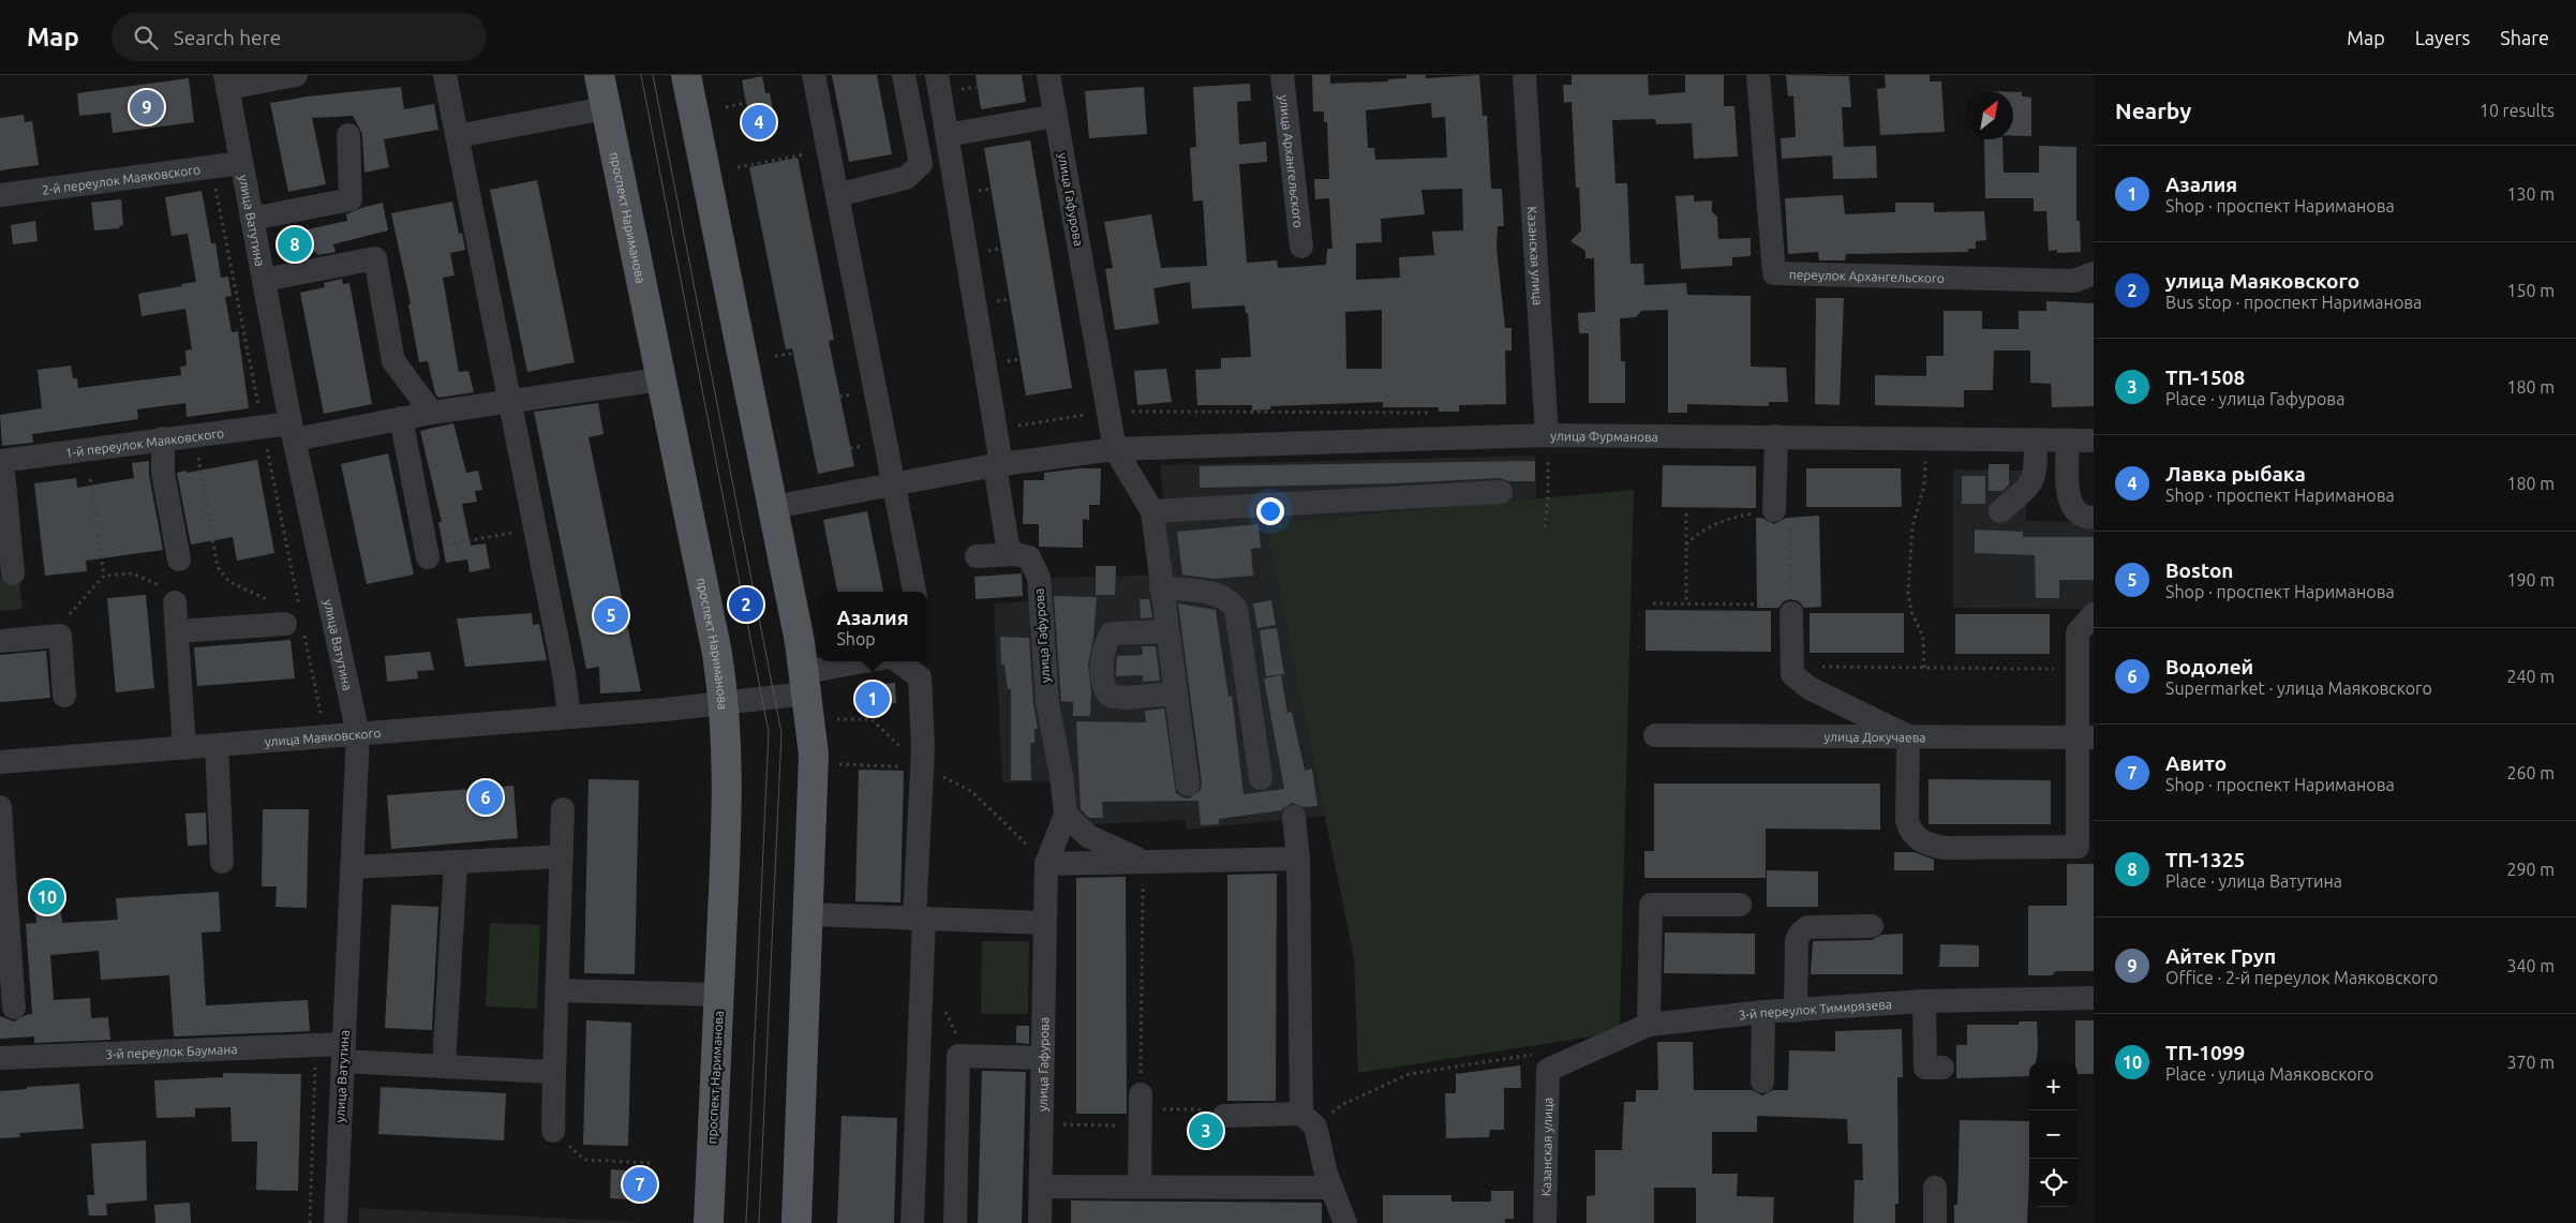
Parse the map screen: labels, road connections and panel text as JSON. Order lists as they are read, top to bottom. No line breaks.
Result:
{"streets":{"main road":["проспект Нариманова"],"street":["улица Архангельского","2-й переулок Маяковского","улица Гафурова","улица Ватутина","Казанская улица","переулок Архангельского","улица Фурманова","1-й переулок Маяковского","улица Докучаева","улица Маяковского","3-й переулок Тимирязева","3-й переулок Баумана"]},"crossings":[["2-й переулок Маяковского","улица Ватутина"],["улица Гафурова","улица Фурманова"],["проспект Нариманова","1-й переулок Маяковского"],["проспект Нариманова","улица Маяковского"],["улица Ватутина","1-й переулок Маяковского"],["улица Ватутина","улица Маяковского"],["улица Ватутина","3-й переулок Баумана"],["Казанская улица","улица Фурманова"],["Казанская улица","3-й переулок Тимирязева"]],"north":"top right","page":{"header":"Map","search":"Search here","nav":["Map","Layers","Share"],"heading":["Nearby","10 results"],"pins":["9","4","8","2","5","1","6","10","3","7"],"list":[{"mark":"1","name":"Азалия","note":"Shop · проспект Нариманова","value":"130 m"},{"mark":"2","name":"улица Маяковского","note":"Bus stop · проспект Нариманова","value":"150 m"},{"mark":"3","name":"ТП-1508","note":"Place · улица Гафурова","value":"180 m"},{"mark":"4","name":"Лавка рыбака","note":"Shop · проспект Нариманова","value":"180 m"},{"mark":"5","name":"Boston","note":"Shop · проспект Нариманова","value":"190 m"},{"mark":"6","name":"Водолей","note":"Supermarket · улица Маяковского","value":"240 m"},{"mark":"7","name":"Авито","note":"Shop · проспект Нариманова","value":"260 m"},{"mark":"8","name":"ТП-1325","note":"Place · улица Ватутина","value":"290 m"},{"mark":"9","name":"Айтек Груп","note":"Office · 2-й переулок Маяковского","value":"340 m"},{"mark":"10","name":"ТП-1099","note":"Place · улица Маяковского","value":"370 m"}],"popup":["Азалия","Shop"],"map_buttons":["+","−"]}}
